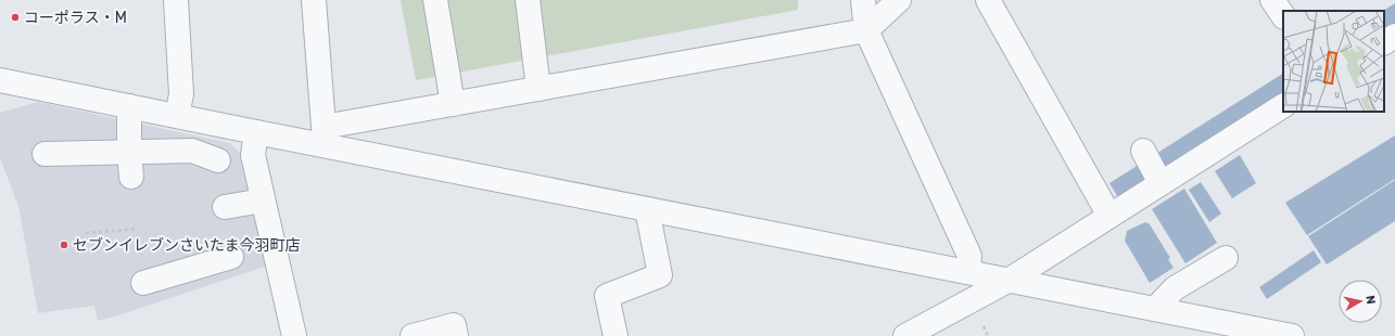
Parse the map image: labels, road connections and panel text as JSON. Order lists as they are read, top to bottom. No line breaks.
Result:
{"places":["コーポラス・M","セブンイレブンさいたま今羽町店"],"north":"right"}
